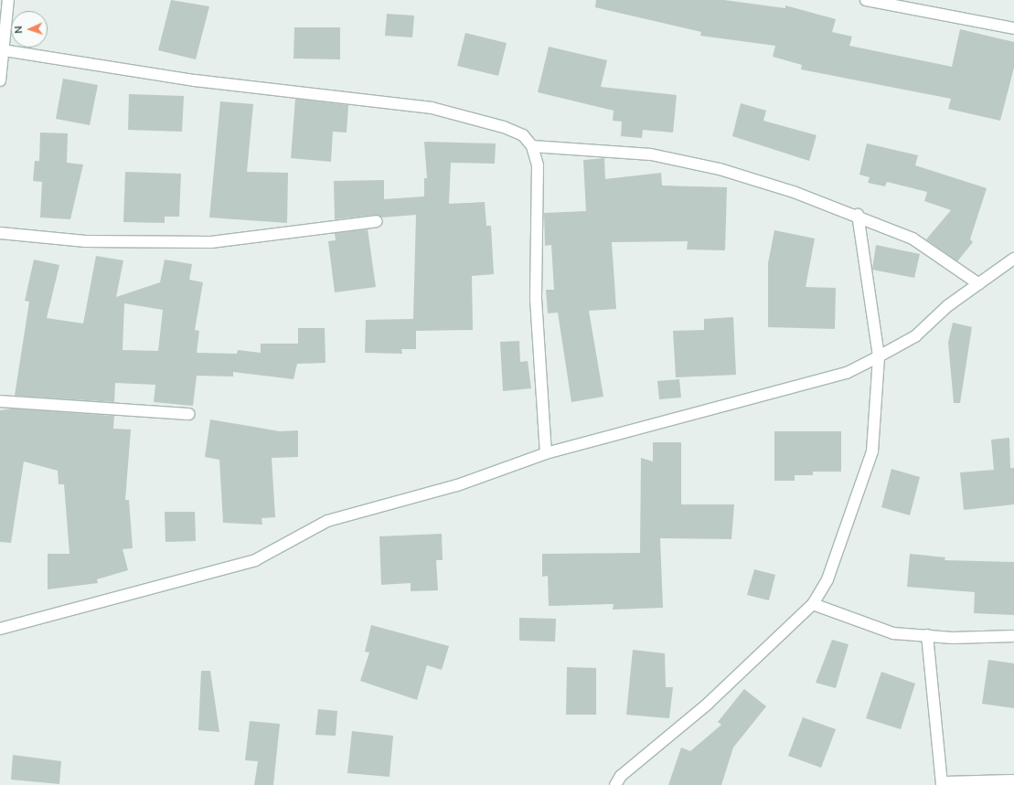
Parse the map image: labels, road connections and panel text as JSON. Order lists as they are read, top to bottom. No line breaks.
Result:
{"north":"left"}
